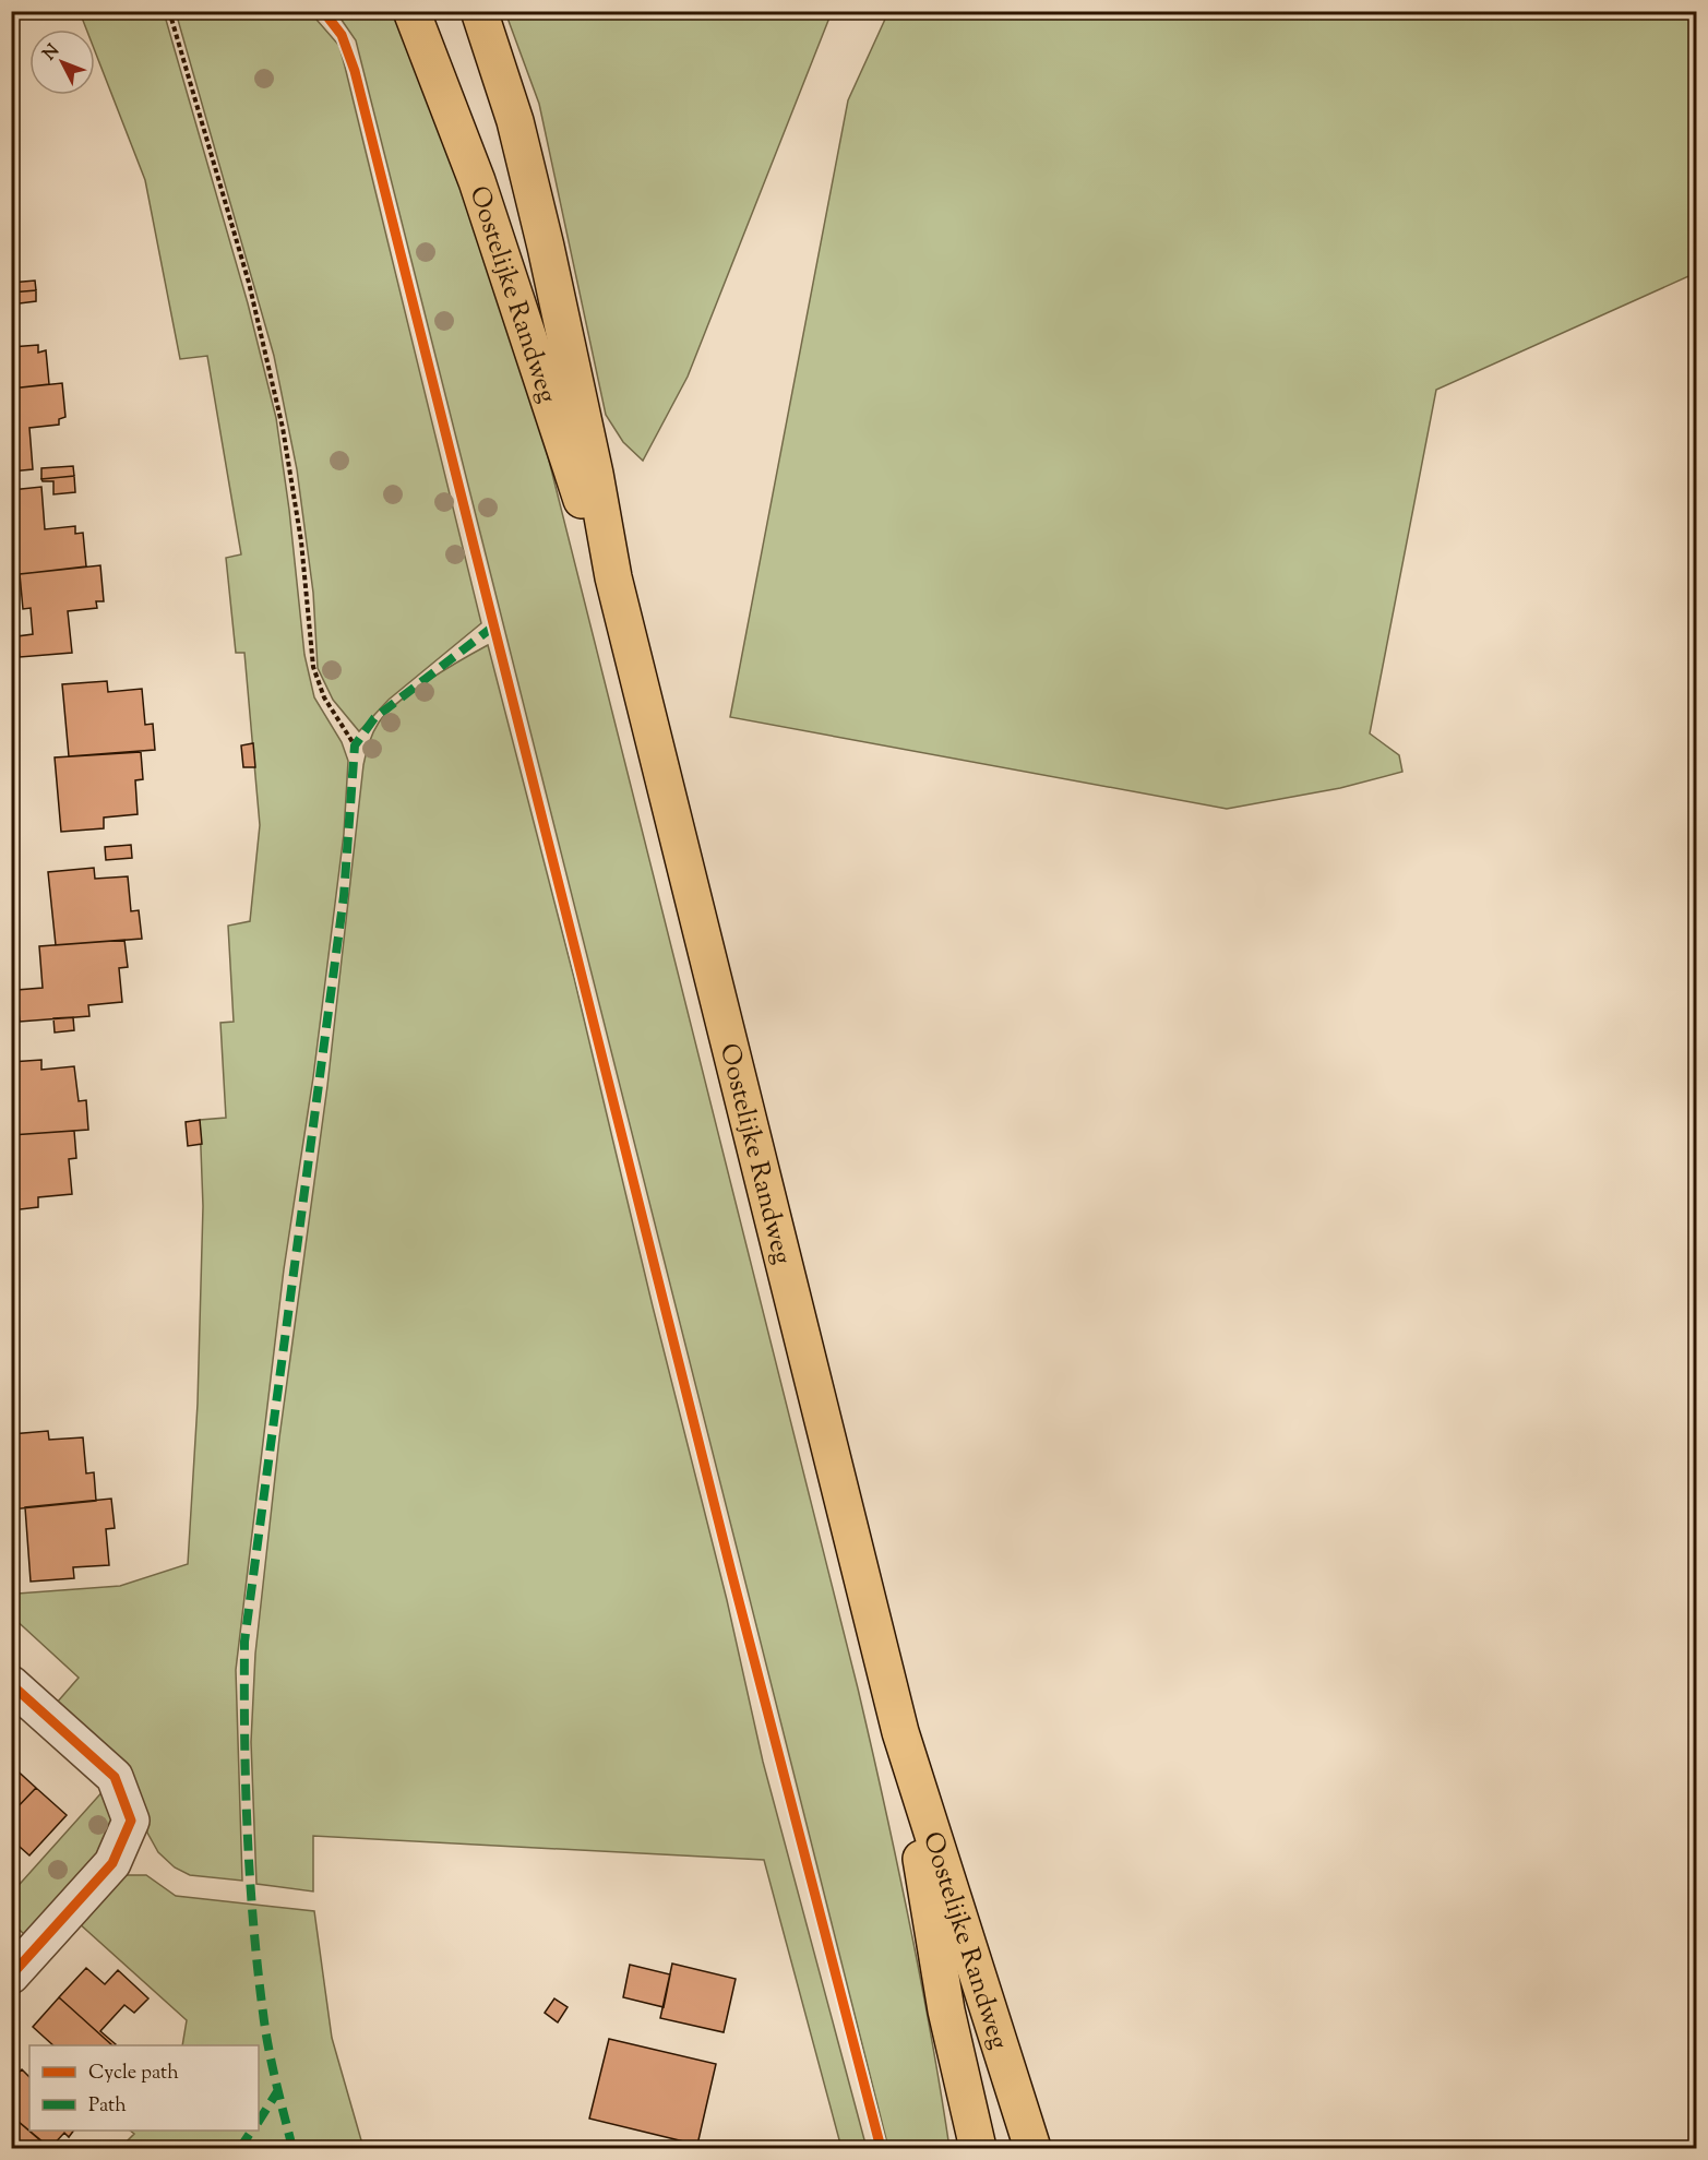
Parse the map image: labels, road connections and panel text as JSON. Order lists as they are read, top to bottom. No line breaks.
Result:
{"streets":{"main road":["Oostelijke Randweg"]},"legend":["Cycle path","Path"],"north":"top left"}
